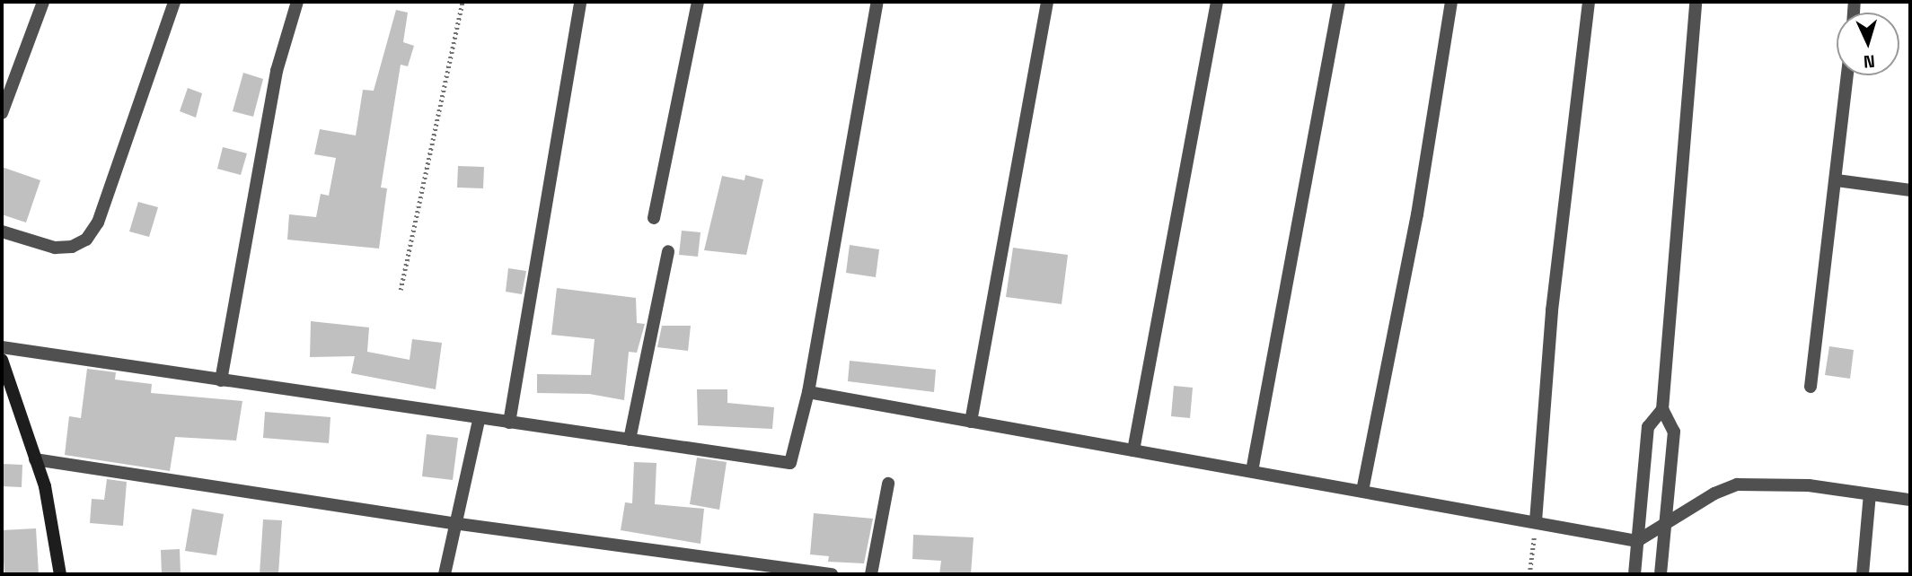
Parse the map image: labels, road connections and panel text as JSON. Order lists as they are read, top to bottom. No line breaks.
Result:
{"north":"bottom"}
